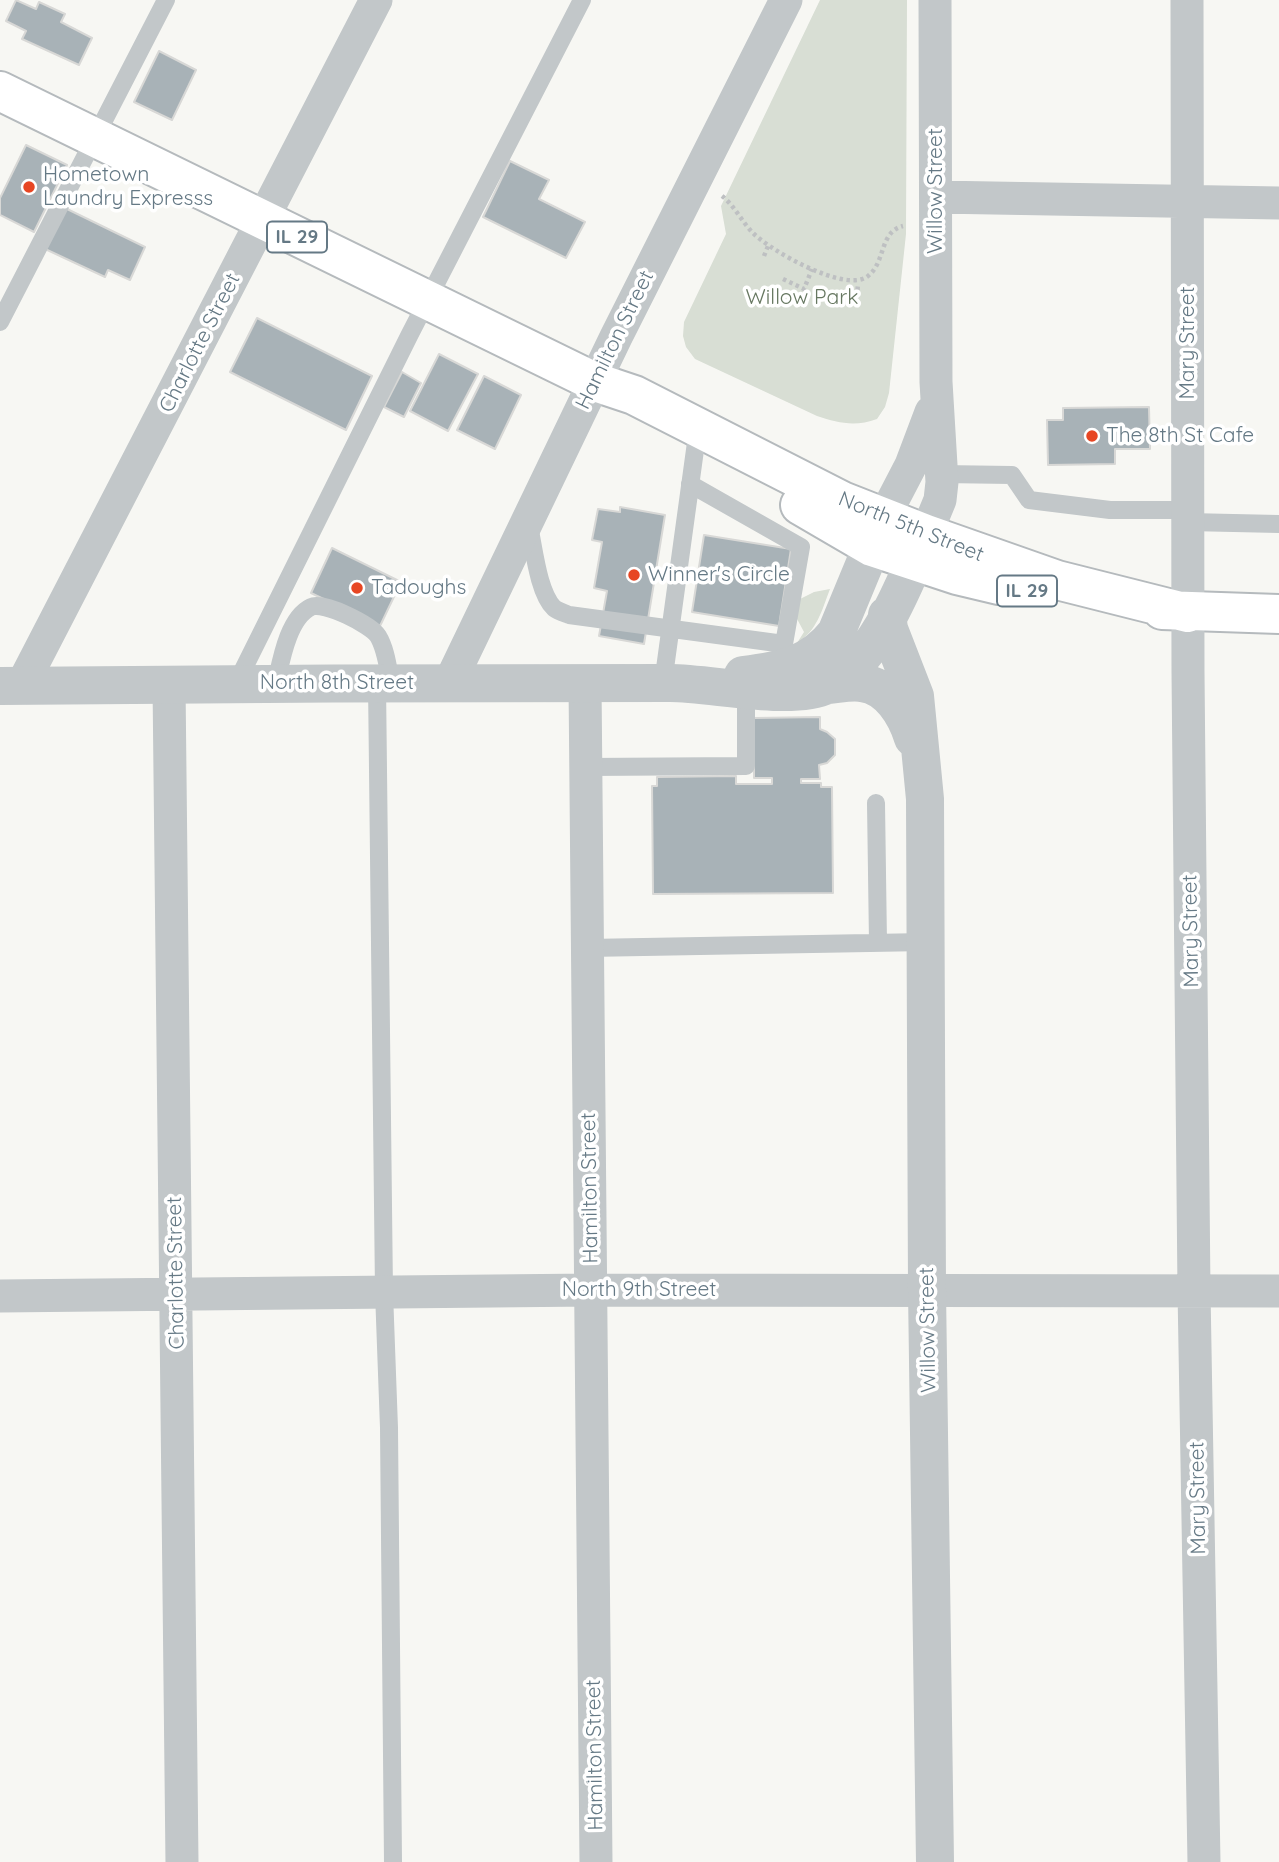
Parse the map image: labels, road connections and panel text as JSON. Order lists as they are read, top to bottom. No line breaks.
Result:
{"streets":{"main road":["IL 29","North 5th Street"],"street":["Willow Street","Hamilton Street","Charlotte Street","Mary Street","North 8th Street","North 9th Street"]},"crossings":[["Willow Street","North 5th Street"],["Willow Street","North 8th Street"],["Willow Street","North 9th Street"],["IL 29","Mary Street"],["IL 29","North 5th Street"],["Hamilton Street","North 5th Street"],["Hamilton Street","North 8th Street"],["Hamilton Street","North 9th Street"],["Charlotte Street","North 5th Street"],["Charlotte Street","North 8th Street"],["Charlotte Street","North 9th Street"],["Mary Street","North 5th Street"],["Mary Street","North 9th Street"],["North 5th Street","North 8th Street"]],"parks":["Willow Park"],"places":["Hometown Laundry Expresss","The 8th St Cafe","Winner's Circle","Tadoughs"]}
